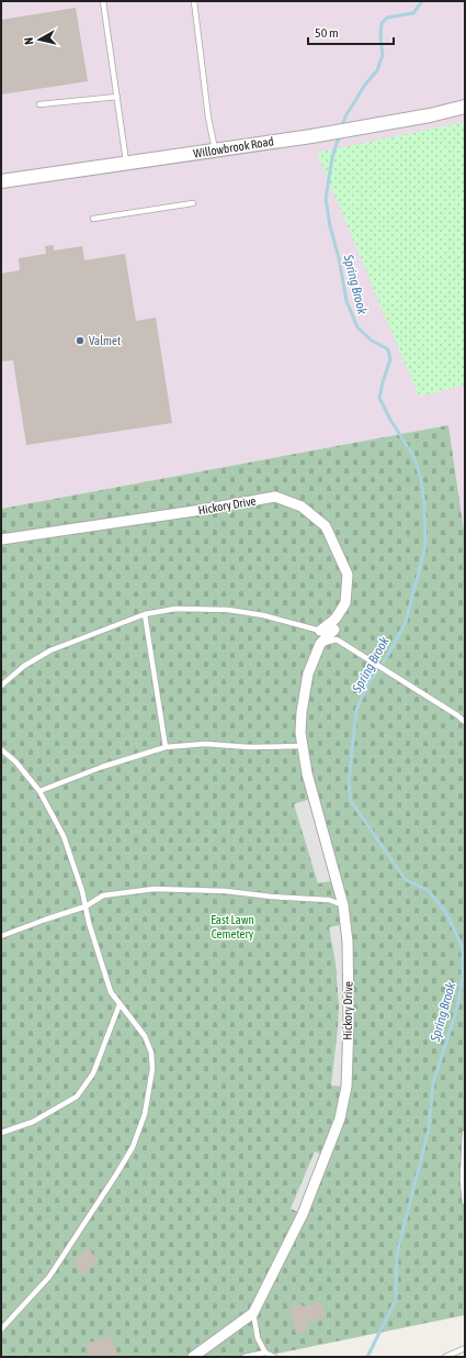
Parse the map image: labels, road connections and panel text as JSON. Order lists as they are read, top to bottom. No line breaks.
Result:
{"streets":{"street":["Willowbrook Road","Hickory Drive"]},"water":["Spring Brook"],"parks":["East Lawn Cemetery"],"places":["Valmet"],"scale_bar":"50 m","north":"left"}
